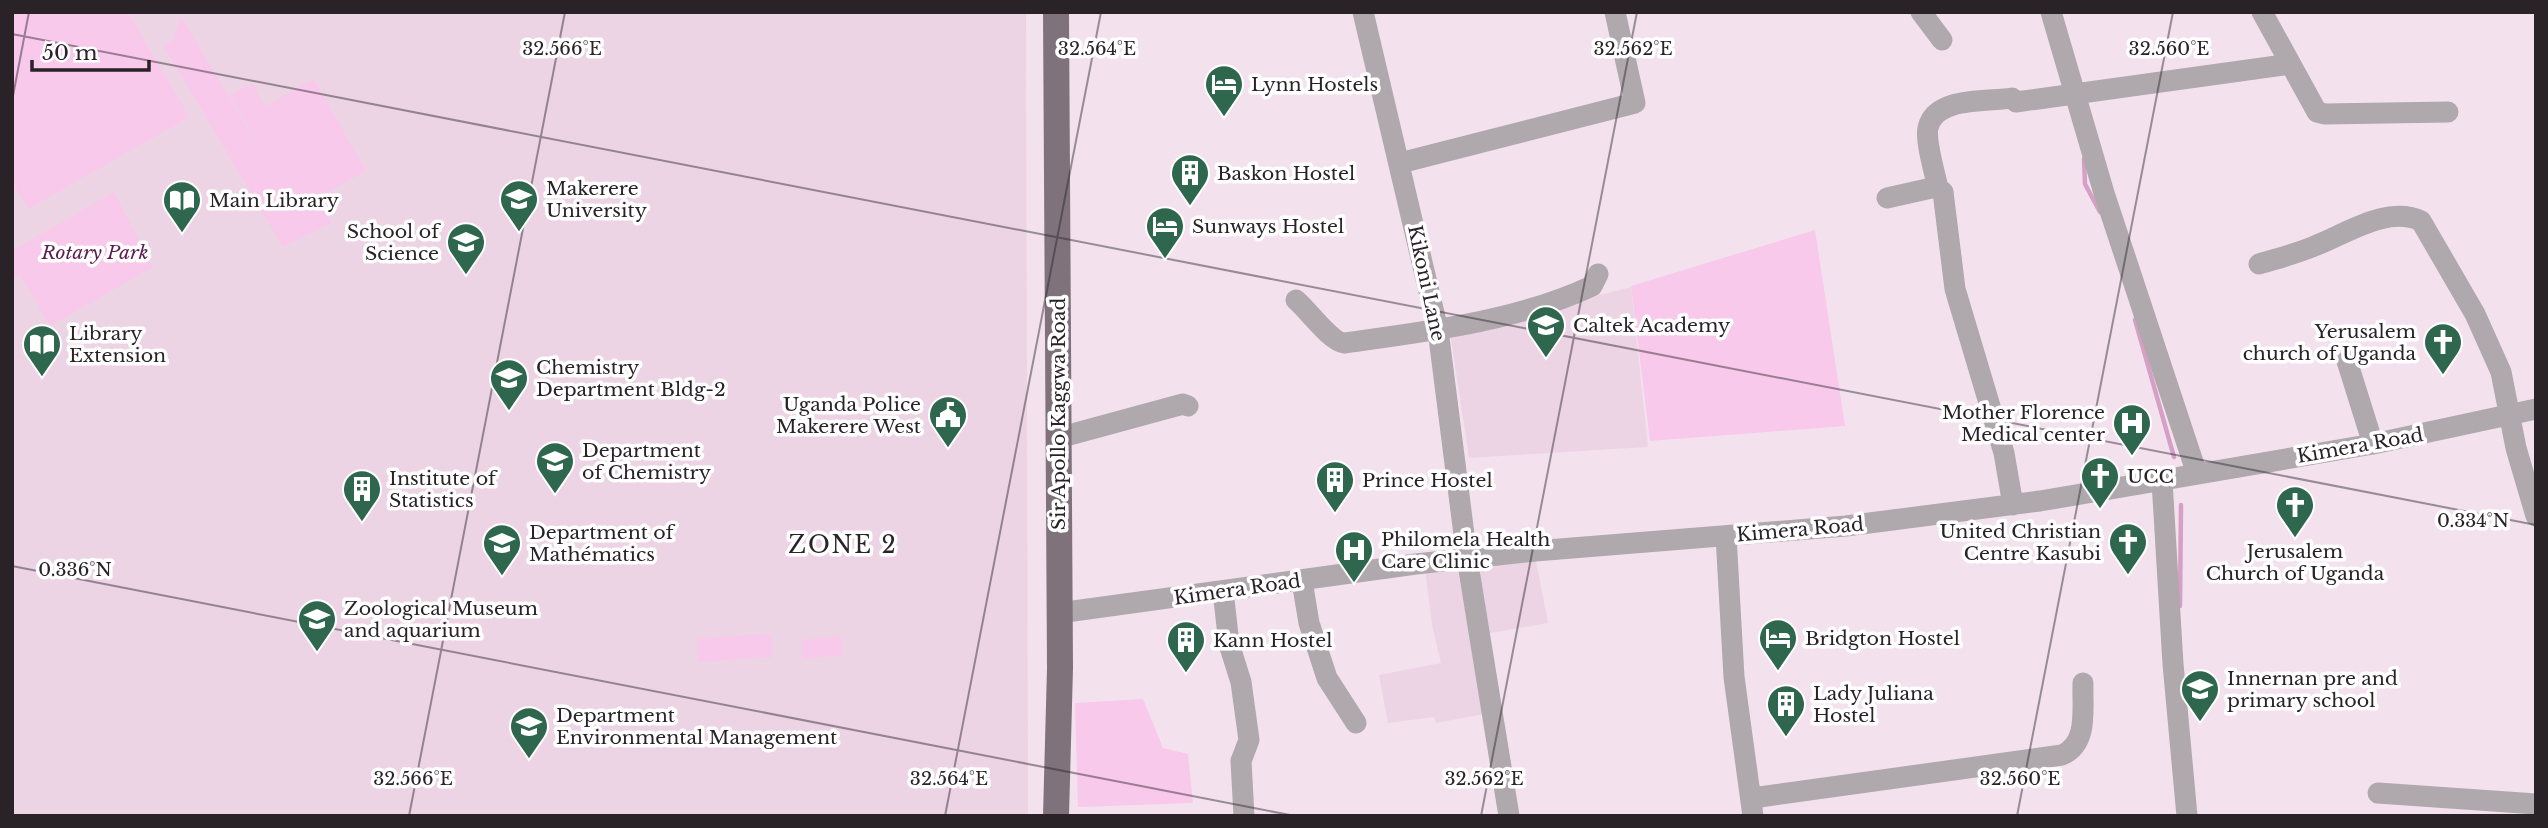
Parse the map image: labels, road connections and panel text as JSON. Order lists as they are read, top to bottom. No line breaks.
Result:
{"streets":{"main road":["Sir Apollo Kaggwa Road"],"street":["Kikoni Lane","Kimera Road"]},"crossings":[["Kikoni Lane","Kimera Road"],["Sir Apollo Kaggwa Road","Kimera Road"]],"districts":["ZONE 2"],"parks":["Rotary Park"],"places":{"hotel":["Lynn Hostels","Sunways Hostel","Bridgton Hostel"],"building":["Baskon Hostel","Prince Hostel","Institute of Statistics","Kann Hostel","Lady Juliana Hostel"],"school or university":["Makerere University","School of Science","Caltek Academy","Chemistry Department Bldg-2","Department of Chemistry","Department of Mathématics","Zoological Museum and aquarium","Innernan pre and primary school","Department Environmental Management"],"library":["Main Library","Library Extension"],"church":["Yerusalem church of Uganda","UCC","Jerusalem Church of Uganda","United Christian Centre Kasubi"],"public building":["Uganda Police Makerere West"],"hospital":["Mother Florence Medical center","Philomela Health Care Clinic"]},"scale_bar":"50 m","coordinates":["32.566°E","32.564°E","32.562°E","32.560°E","0.334°N","0.336°N"]}
